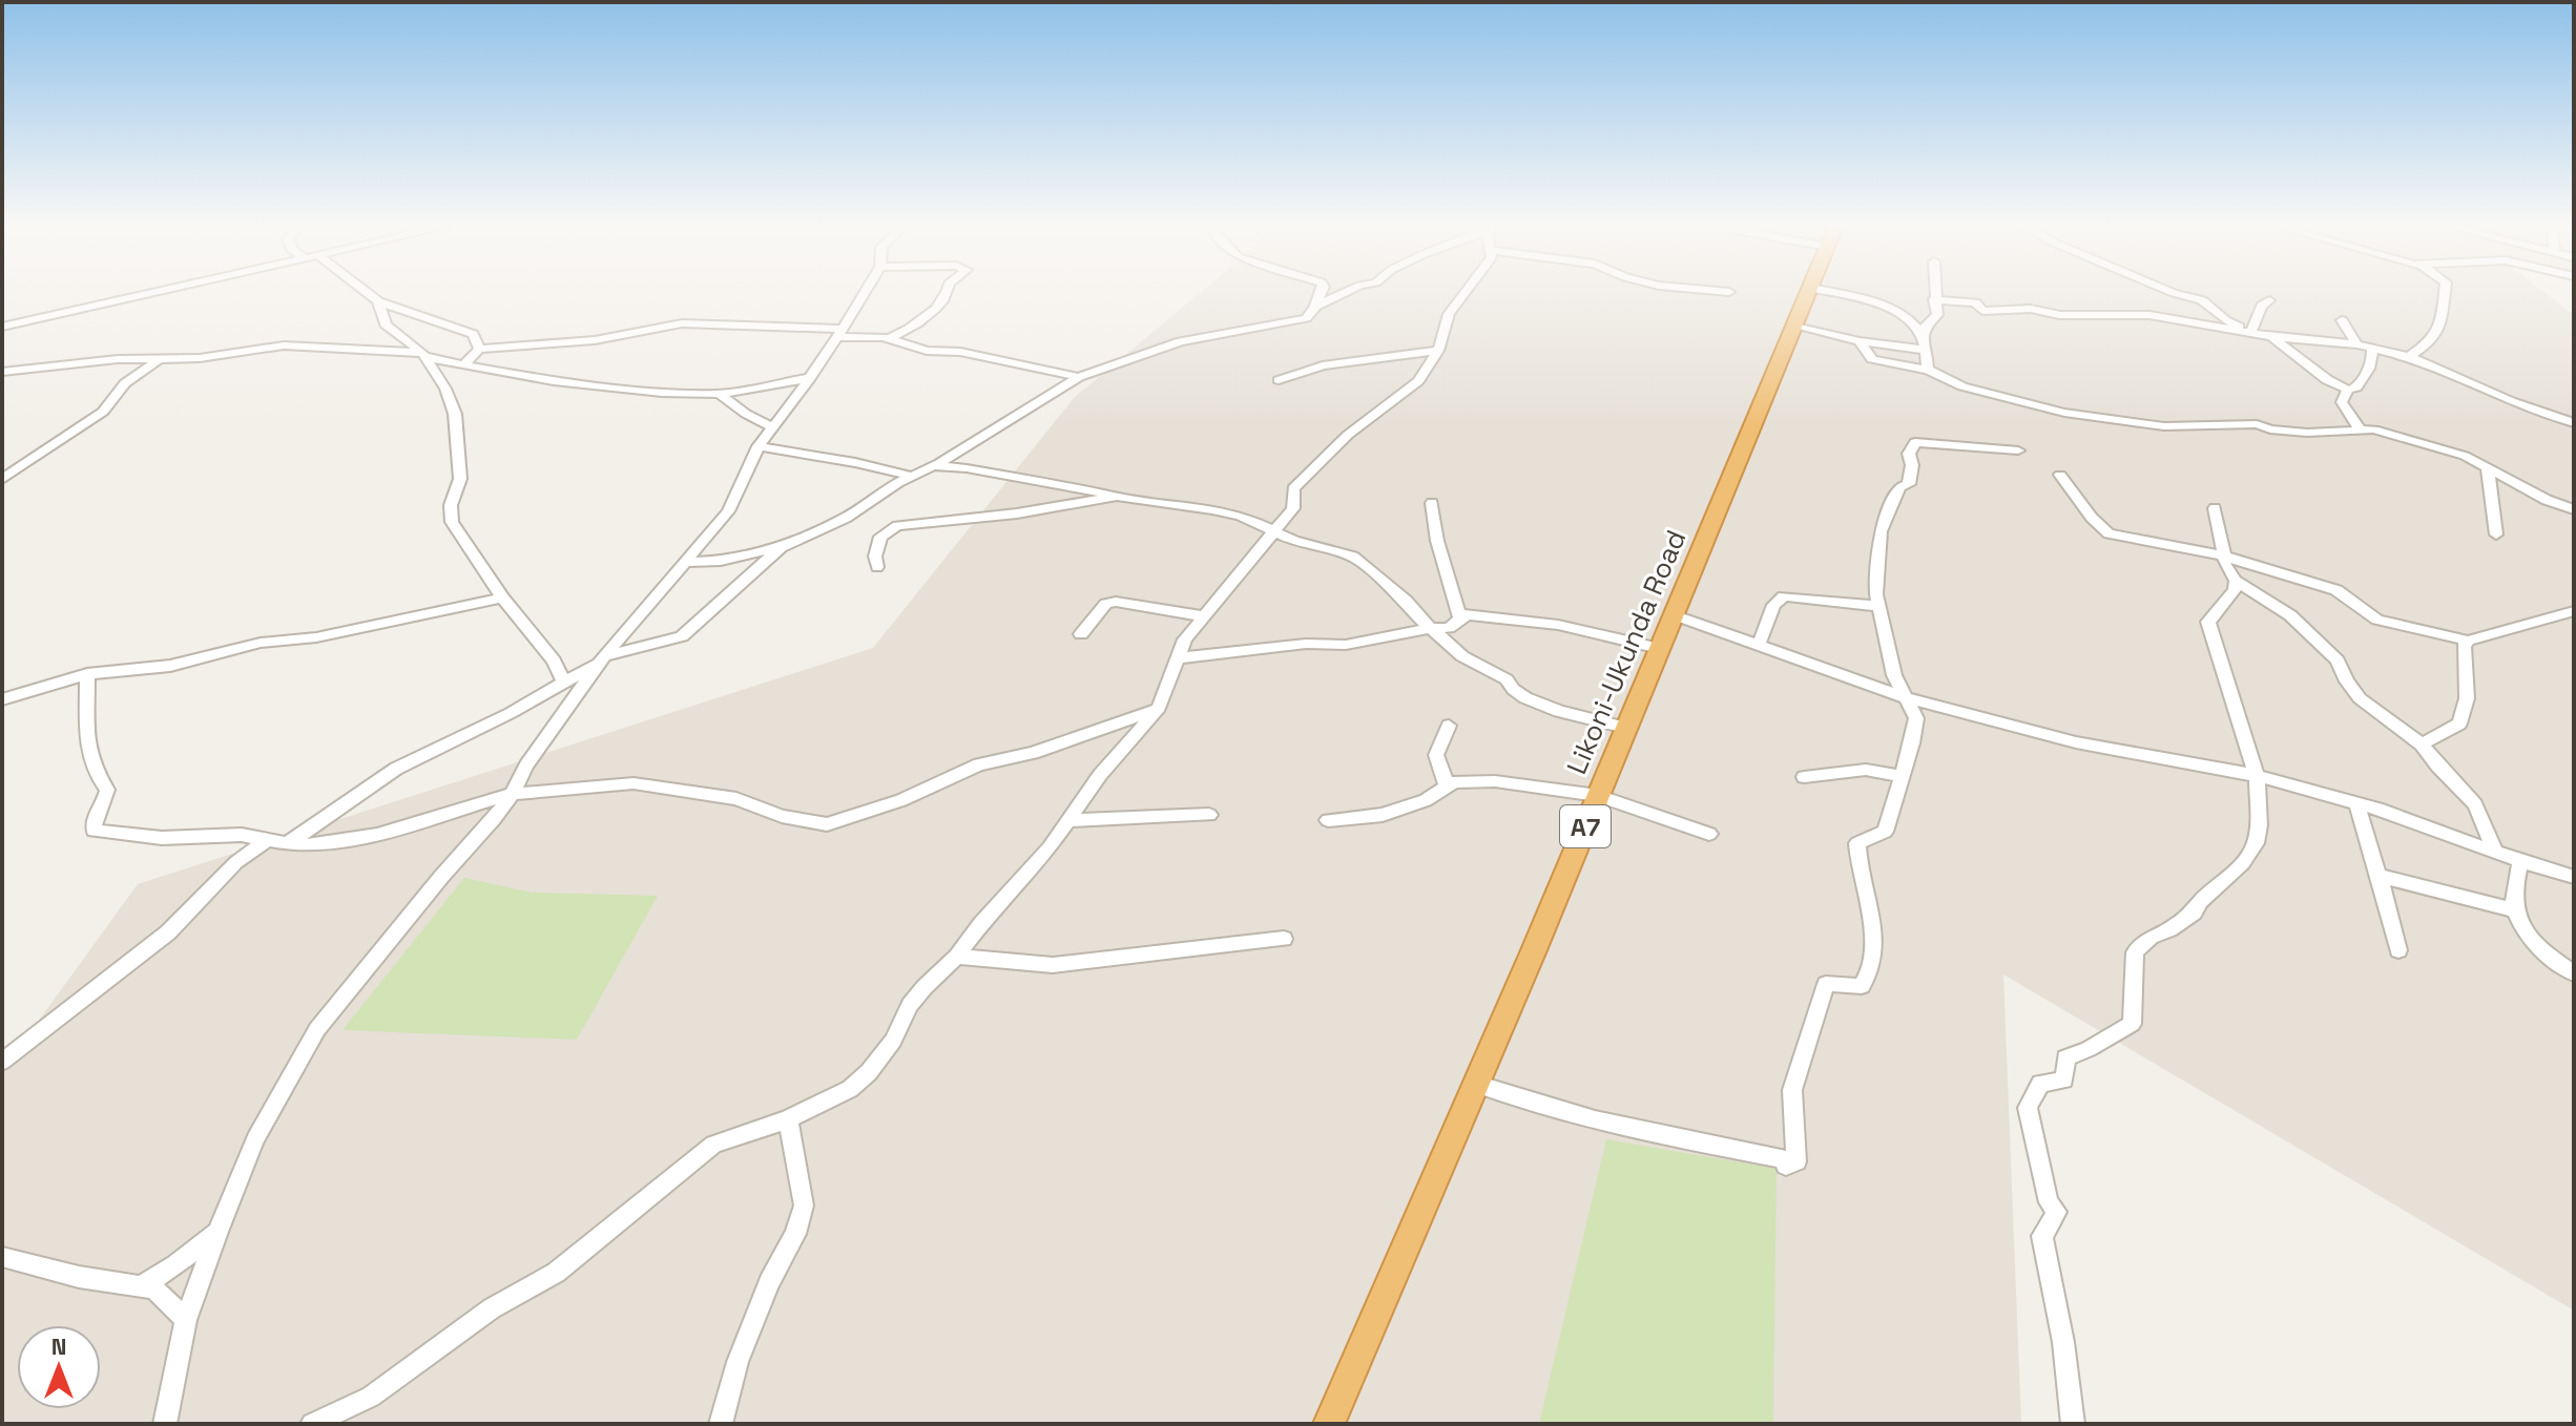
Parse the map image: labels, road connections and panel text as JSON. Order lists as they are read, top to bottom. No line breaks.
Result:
{"streets":{"highway":["Likoni-Ukunda Road","A7"]},"north":"top"}
